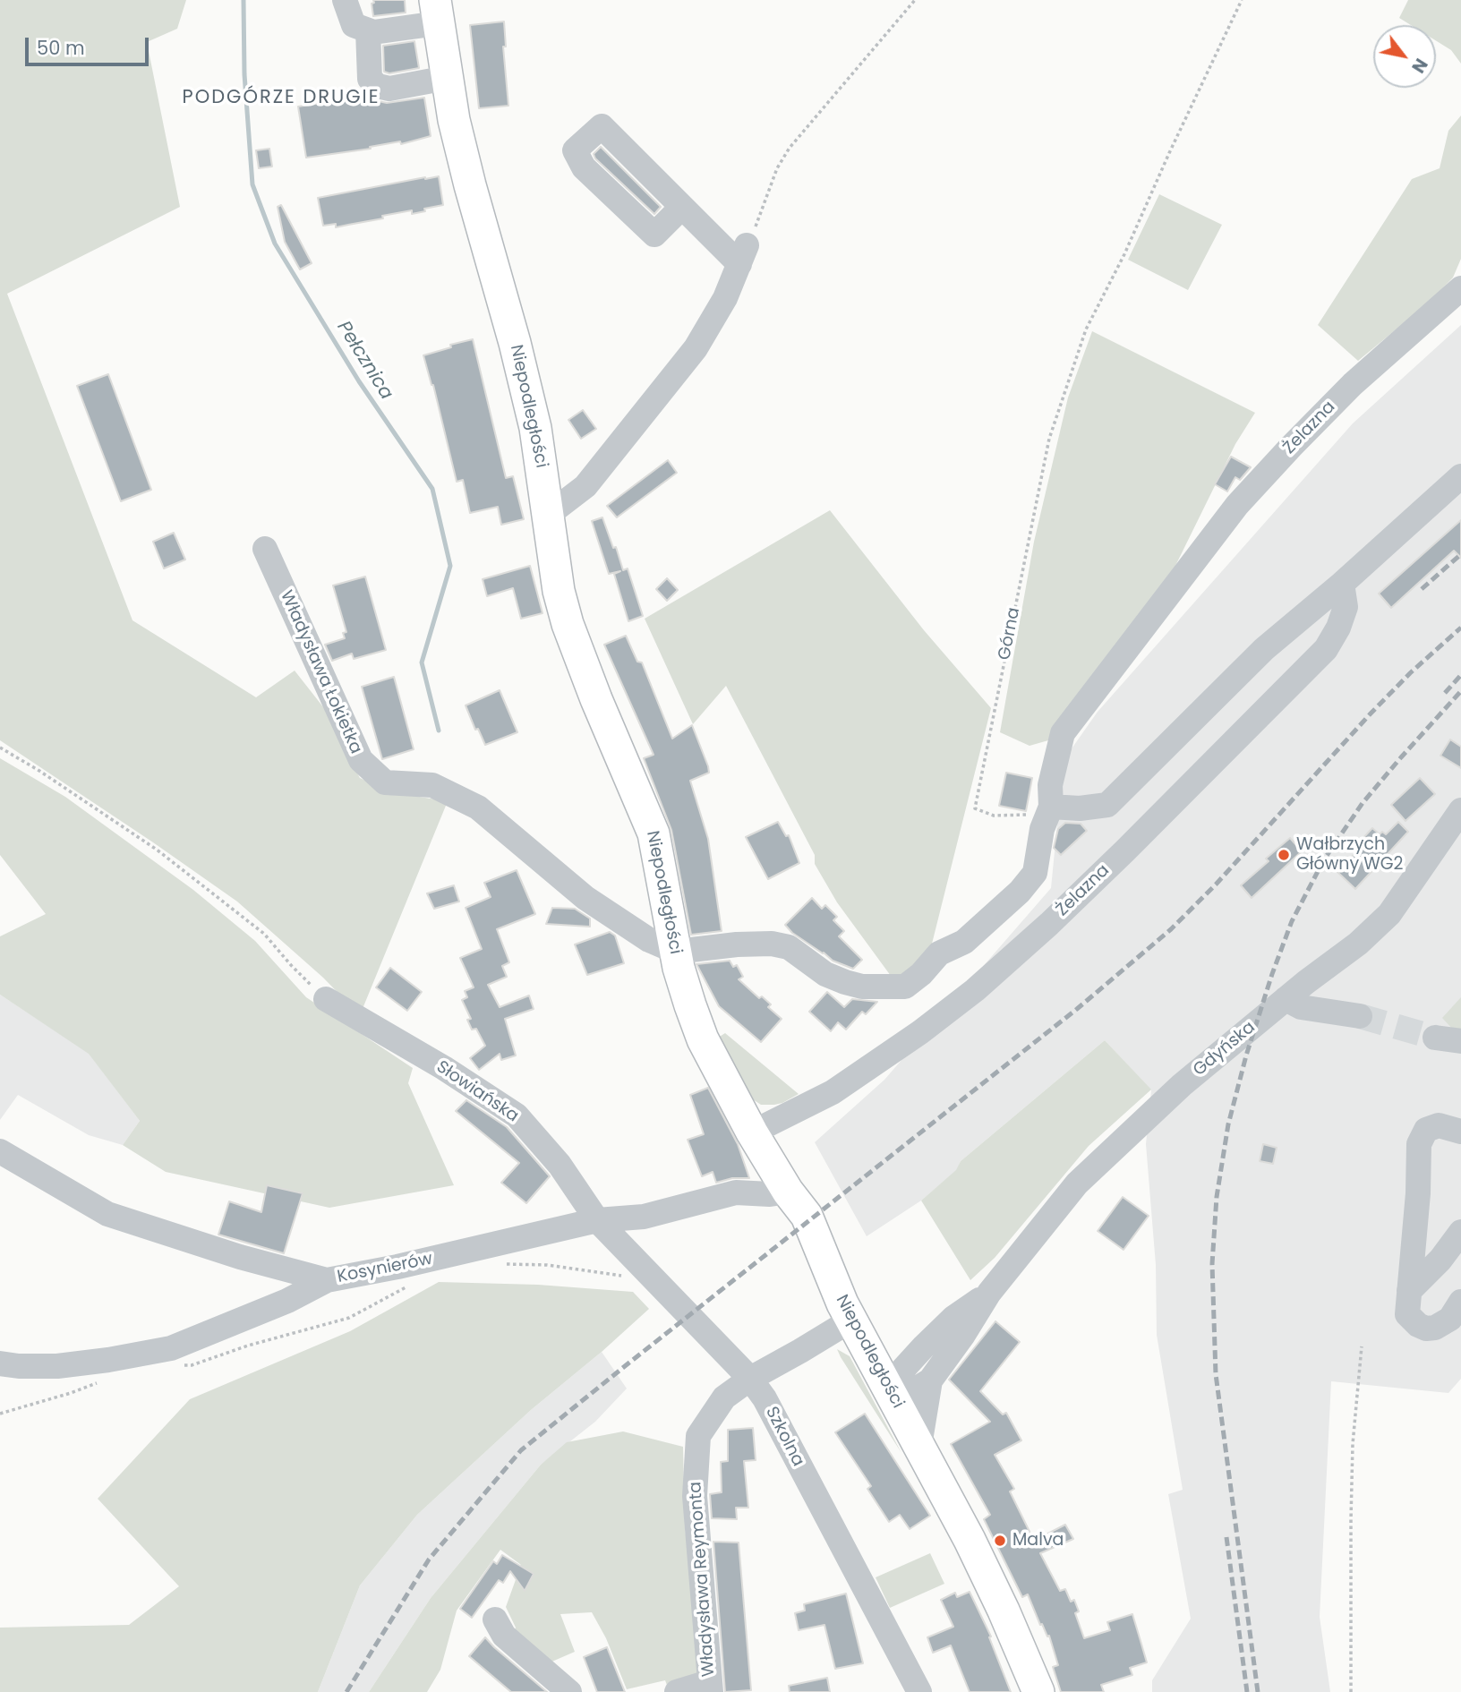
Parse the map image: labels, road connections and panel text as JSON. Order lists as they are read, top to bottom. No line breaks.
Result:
{"streets":{"main road":["Niepodległości"],"street":["Żelazna","Władysława Łokietka","Gdyńska","Słowiańska","Kosynierów","Szkolna","Władysława Reymonta"],"path":["Górna"]},"crossings":[["Niepodległości","Żelazna"],["Niepodległości","Władysława Łokietka"],["Niepodległości","Gdyńska"],["Niepodległości","Kosynierów"],["Niepodległości","Władysława Reymonta"],["Żelazna","Górna"],["Słowiańska","Kosynierów"],["Słowiańska","Szkolna"],["Kosynierów","Szkolna"],["Szkolna","Władysława Reymonta"]],"districts":["PODGÓRZE DRUGIE"],"water":["Pełcznica"],"places":["Wałbrzych Główny WG2","Malva"],"scale_bar":"50 m","north":"bottom right"}
